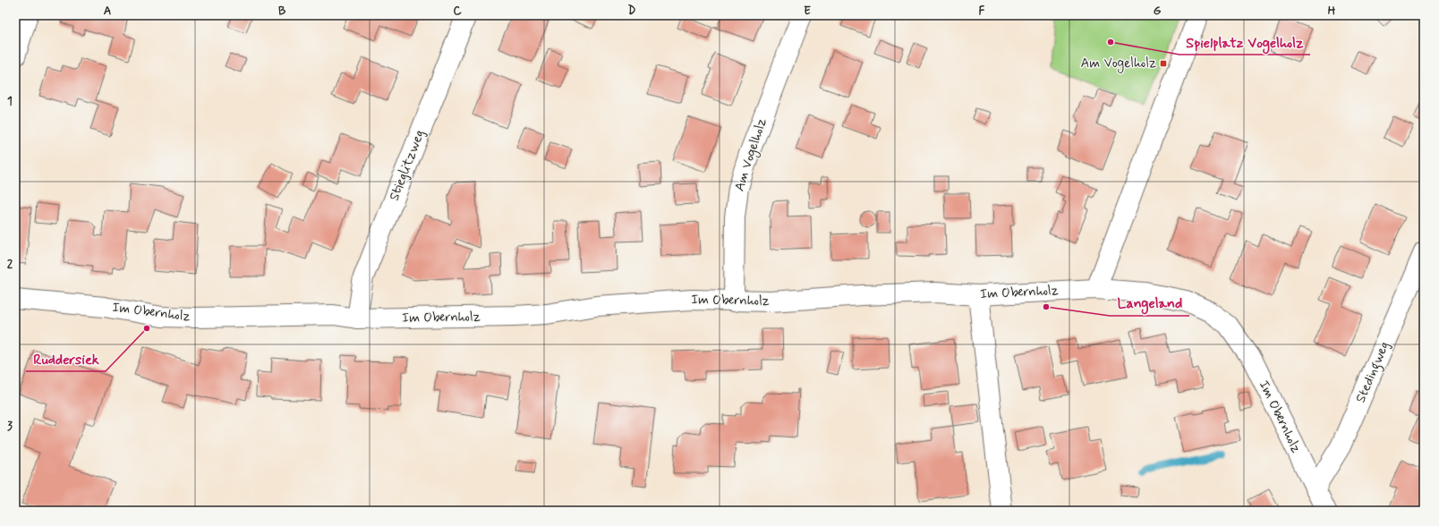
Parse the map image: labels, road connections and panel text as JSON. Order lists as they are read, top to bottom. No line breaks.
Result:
{"streets":{"street":["Am Vogelholz","Stieglitzweg","Im Obernholz","Stedingweg"]},"crossings":[["Am Vogelholz","Im Obernholz"],["Stieglitzweg","Im Obernholz"],["Im Obernholz","Stedingweg"]],"places":{"other":["Spielplatz Vogelholz","Langeland","Ruddersiek"],"transit":["Am Vogelholz"]},"grid":{"columns":["A","B","C","D","E","F","G","H"],"rows":["1","2","3"]}}
